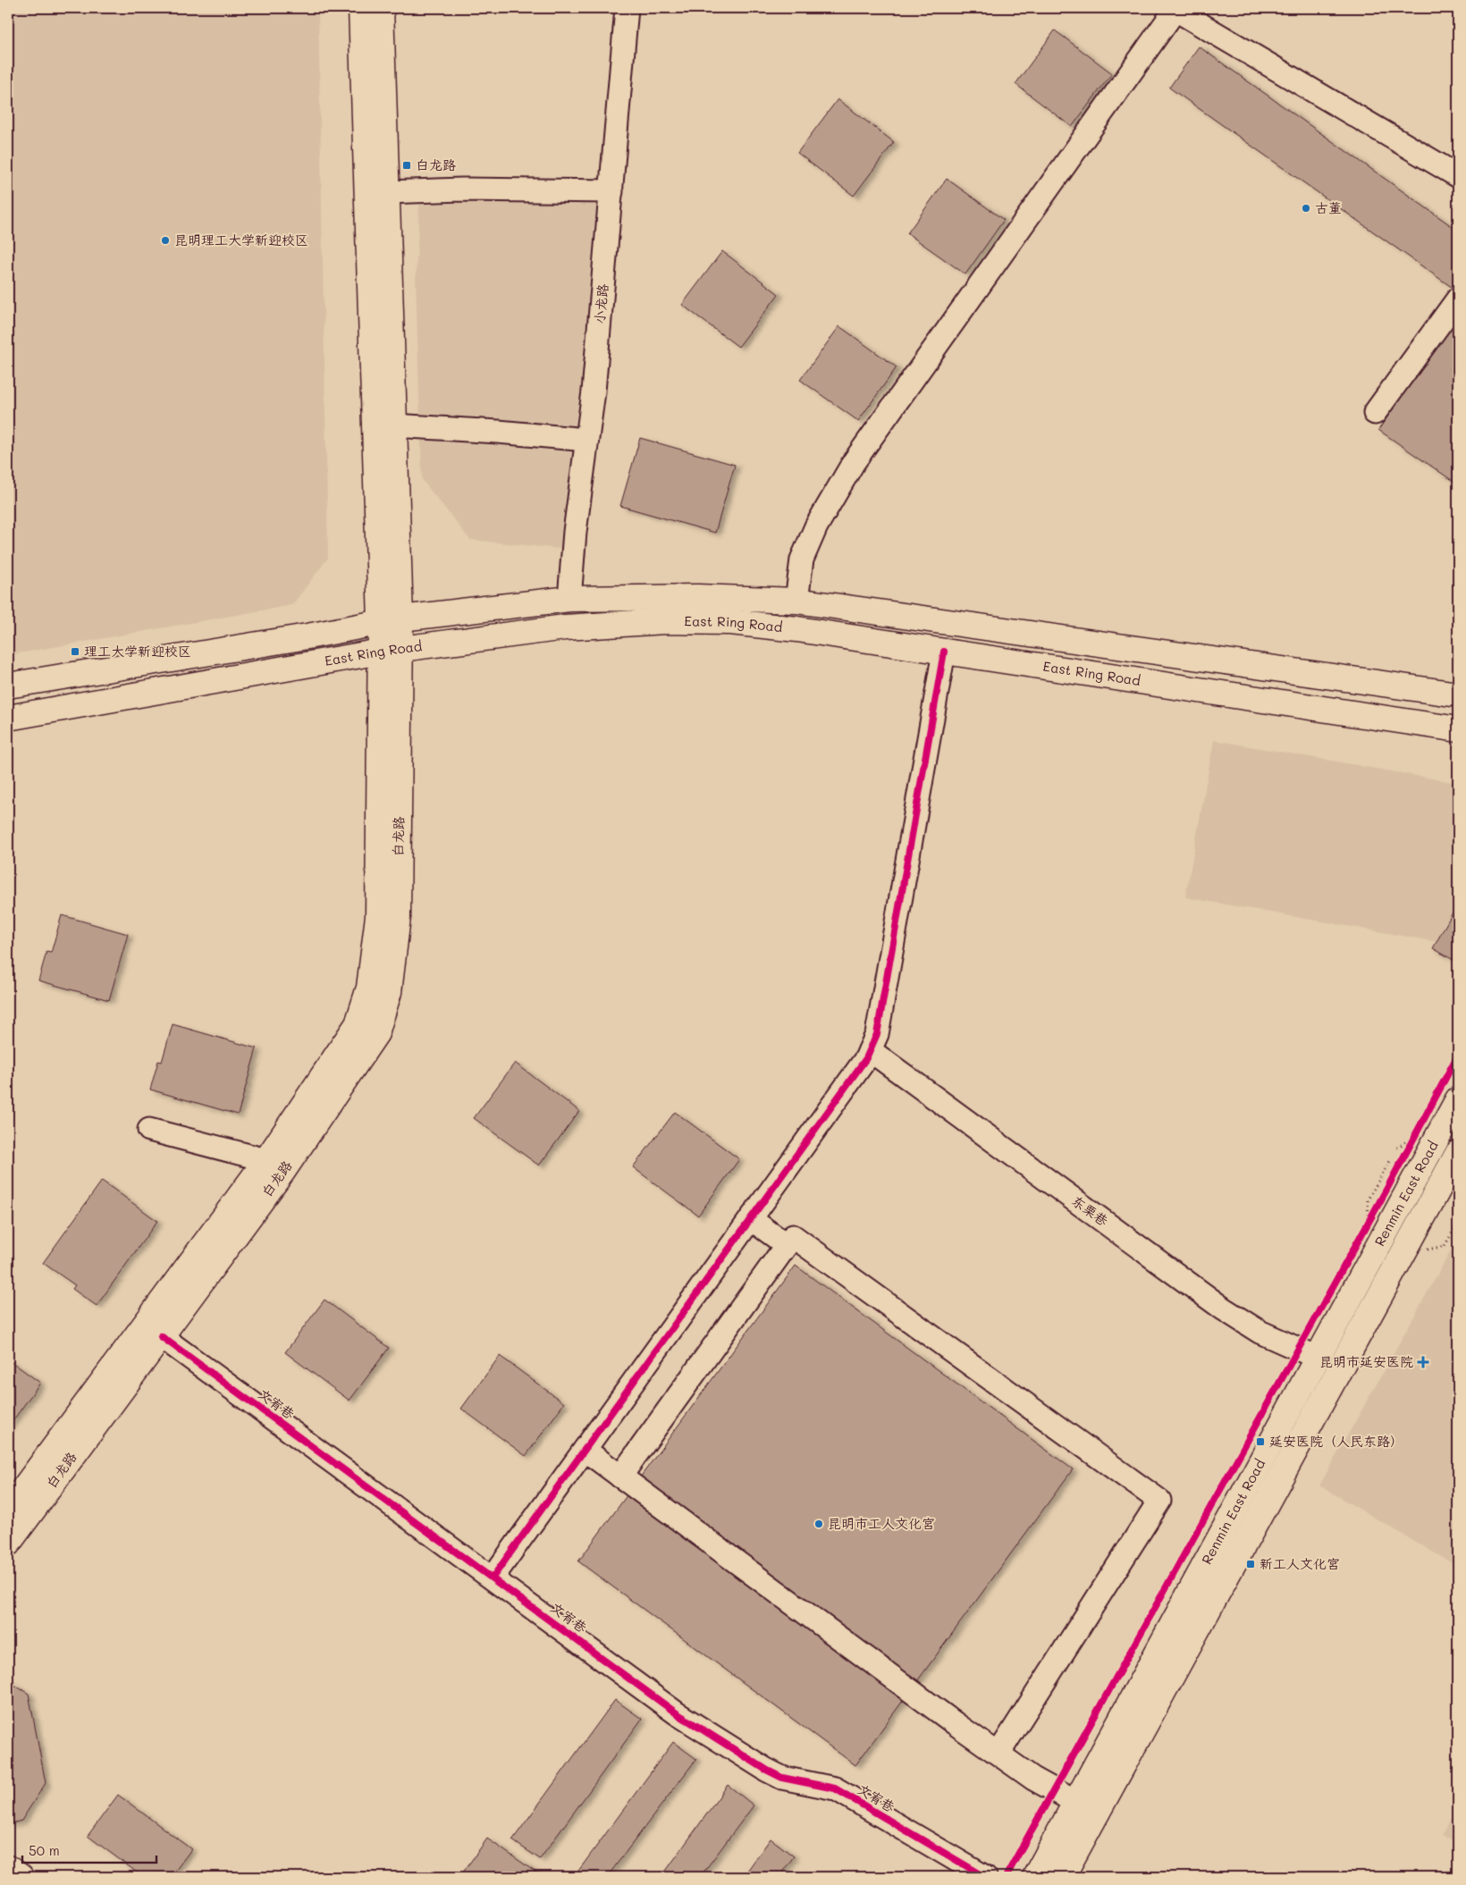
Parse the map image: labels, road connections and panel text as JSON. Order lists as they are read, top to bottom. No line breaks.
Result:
{"streets":{"main road":["East Ring Road","白龙路","Renmin East Road"],"street":["小龙路","东栗巷","文宥巷"]},"crossings":[["小龙路","East Ring Road"],["East Ring Road","白龙路"],["白龙路","文宥巷"],["Renmin East Road","东栗巷"]],"places":{"transit":["白龙路","理工大学新迎校区","延安医院（人民东路）","新工人文化宫"],"other":["古董","昆明理工大学新迎校区","昆明市工人文化宫"],"health":["昆明市延安医院"]},"scale_bar":"50 m"}
